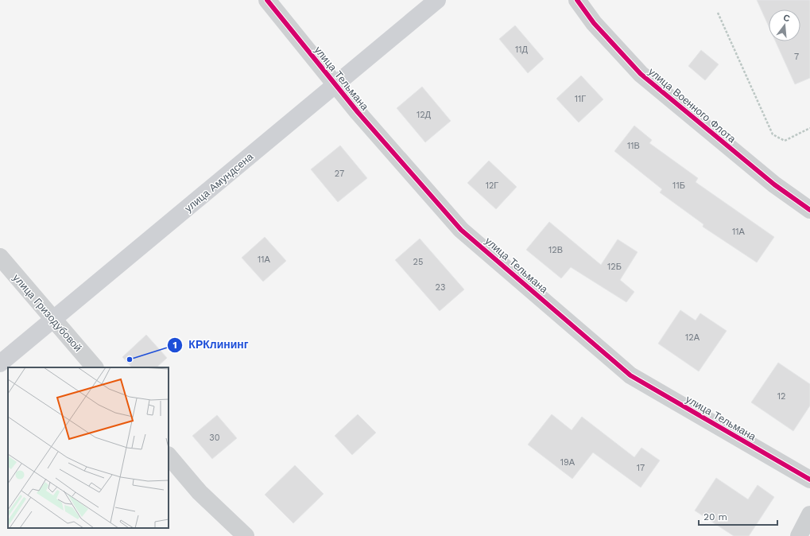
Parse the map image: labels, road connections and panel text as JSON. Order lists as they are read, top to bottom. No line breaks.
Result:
{"streets":{"main road":["улица Амундсена"],"street":["улица Тельмана","улица Военного Флота","улица Гризодубовой"]},"crossings":[["улица Тельмана","улица Амундсена"],["улица Амундсена","улица Гризодубовой"]],"places":["КРКлининг"],"house_numbers":["11Д","7","11Г","12Д","11В","27","12Г","11Б","11А","12В","11А","25","12Б","23","12А","12","30","19А","17"],"scale_bar":"20 m","north":"top"}
